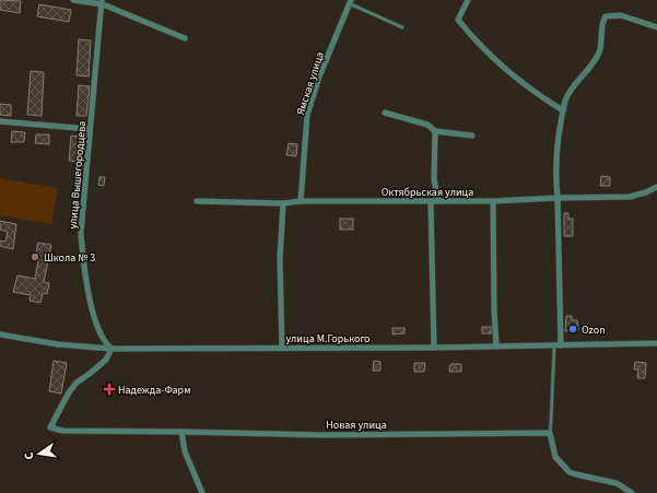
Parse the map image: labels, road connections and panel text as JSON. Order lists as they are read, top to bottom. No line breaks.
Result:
{"streets":{"street":["Ямская улица","улица Вышегородцева","Октябрьская улица","улица М.Горького","Новая улица"]},"crossings":[["Ямская улица","Октябрьская улица"],["улица Вышегородцева","улица М.Горького"],["улица Вышегородцева","Новая улица"],["улица М.Горького","Новая улица"]],"places":{"other":["Школа № 3","Ozon"],"health":["Надежда-Фарм"]},"north":"left"}
